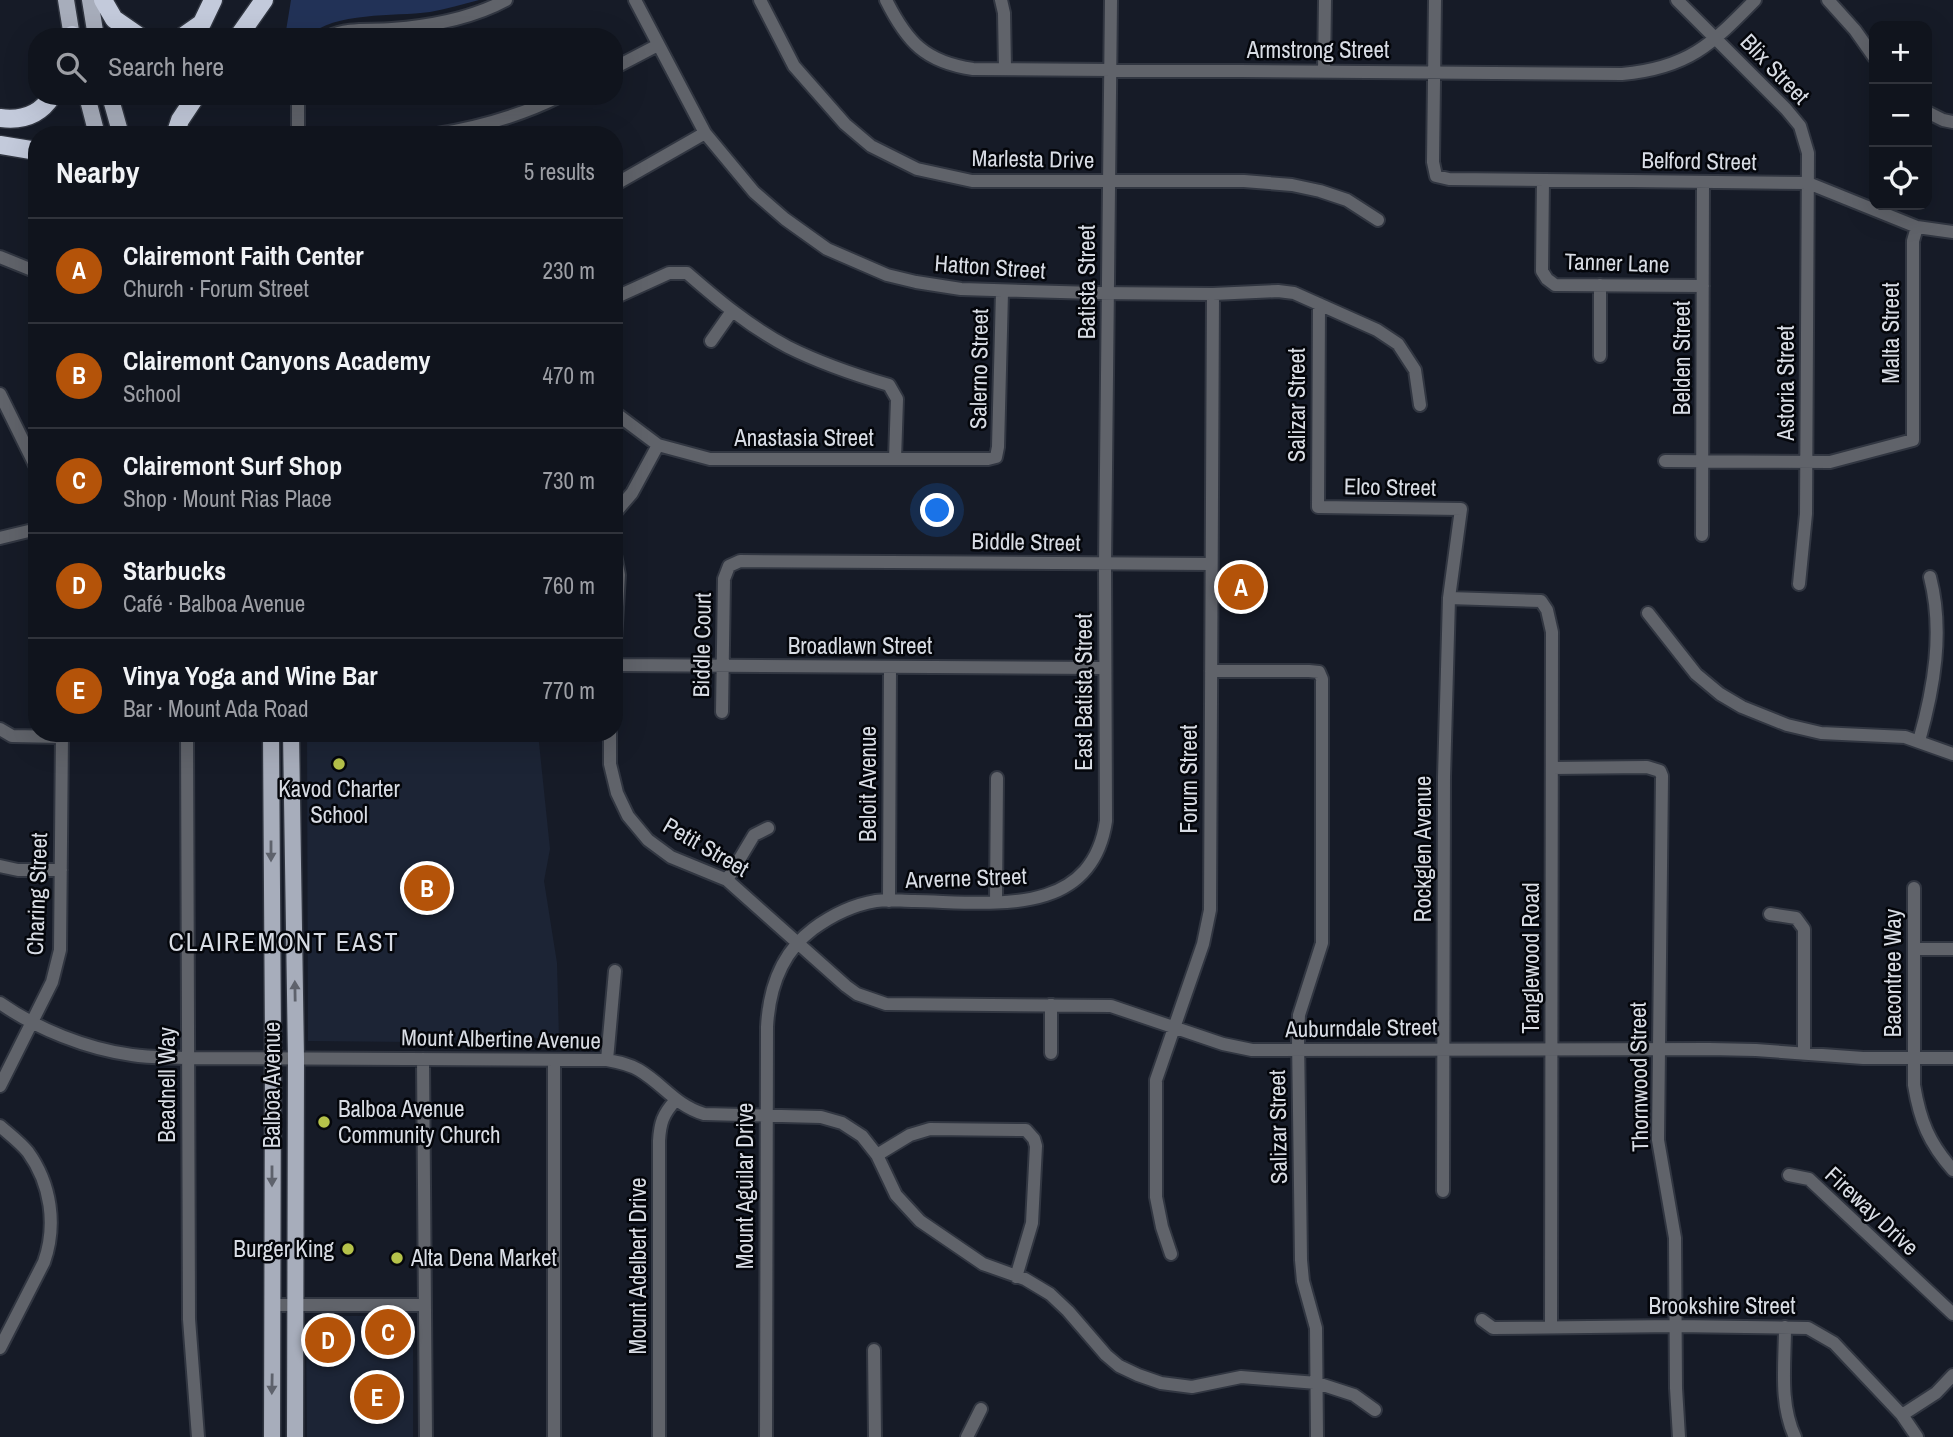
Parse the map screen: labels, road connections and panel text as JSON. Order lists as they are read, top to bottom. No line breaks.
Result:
{"streets":{"main road":["Balboa Avenue"],"street":["Armstrong Street","Blix Street","Marlesta Drive","Belford Street","Tanner Lane","Hatton Street","Batista Street","Malta Street","Belden Street","Salerno Street","Astoria Street","Salizar Street","Anastasia Street","Elco Street","Biddle Street","Biddle Court","Broadlawn Street","East Batista Street","Forum Street","Beloit Avenue","Petit Street","Rockglen Avenue","Arverne Street","Charing Street","Tanglewood Road","Bacontree Way","Auburndale Street","Mount Albertine Avenue","Thornwood Street","Beadnell Way","Mount Aguilar Drive","Fireway Drive","Mount Adelbert Drive","Brookshire Street"]},"crossings":[["Armstrong Street","Blix Street"],["Armstrong Street","Belford Street"],["Armstrong Street","Batista Street"],["Blix Street","Belford Street"],["Blix Street","Astoria Street"],["Marlesta Drive","Batista Street"],["Belford Street","Tanner Lane"],["Belford Street","Malta Street"],["Belford Street","Belden Street"],["Belford Street","Astoria Street"],["Tanner Lane","Belden Street"],["Hatton Street","Batista Street"],["Hatton Street","Salerno Street"],["Hatton Street","Salizar Street"],["Hatton Street","Forum Street"],["Batista Street","Biddle Street"],["Batista Street","East Batista Street"],["Malta Street","Astoria Street"],["Salerno Street","Anastasia Street"],["Salizar Street","Elco Street"],["Salizar Street","Forum Street"],["Salizar Street","Auburndale Street"],["Salizar Street","Mount Albertine Avenue"],["Elco Street","Rockglen Avenue"],["Biddle Street","Biddle Court"],["Biddle Street","East Batista Street"],["Biddle Street","Forum Street"],["Biddle Court","Broadlawn Street"],["Broadlawn Street","East Batista Street"],["Broadlawn Street","Beloit Avenue"],["East Batista Street","Arverne Street"],["Forum Street","Auburndale Street"],["Beloit Avenue","Arverne Street"],["Petit Street","Arverne Street"],["Petit Street","Auburndale Street"],["Petit Street","Mount Aguilar Drive"],["Rockglen Avenue","Tanglewood Road"],["Rockglen Avenue","Auburndale Street"],["Arverne Street","Auburndale Street"],["Arverne Street","Mount Aguilar Drive"],["Charing Street","Mount Albertine Avenue"],["Tanglewood Road","Auburndale Street"],["Tanglewood Road","Thornwood Street"],["Tanglewood Road","Brookshire Street"],["Bacontree Way","Auburndale Street"],["Auburndale Street","Thornwood Street"],["Auburndale Street","Mount Aguilar Drive"],["Mount Albertine Avenue","Beadnell Way"],["Mount Albertine Avenue","Balboa Avenue"],["Mount Albertine Avenue","Mount Aguilar Drive"],["Mount Albertine Avenue","Mount Adelbert Drive"],["Thornwood Street","Brookshire Street"]],"districts":["CLAIREMONT EAST"],"places":["Kavod Charter School","Balboa Avenue Community Church","Burger King","Alta Dena Market"],"page":{"map_buttons":["+","−"],"search":"Search here","heading":["Nearby","5 results"],"list":[{"mark":"A","name":"Clairemont Faith Center","note":"Church · Forum Street","value":"230 m"},{"mark":"B","name":"Clairemont Canyons Academy","note":"School","value":"470 m"},{"mark":"C","name":"Clairemont Surf Shop","note":"Shop · Mount Rias Place","value":"730 m"},{"mark":"D","name":"Starbucks","note":"Café · Balboa Avenue","value":"760 m"},{"mark":"E","name":"Vinya Yoga and Wine Bar","note":"Bar · Mount Ada Road","value":"770 m"}],"pins":["A","B","C","D","E"]}}
